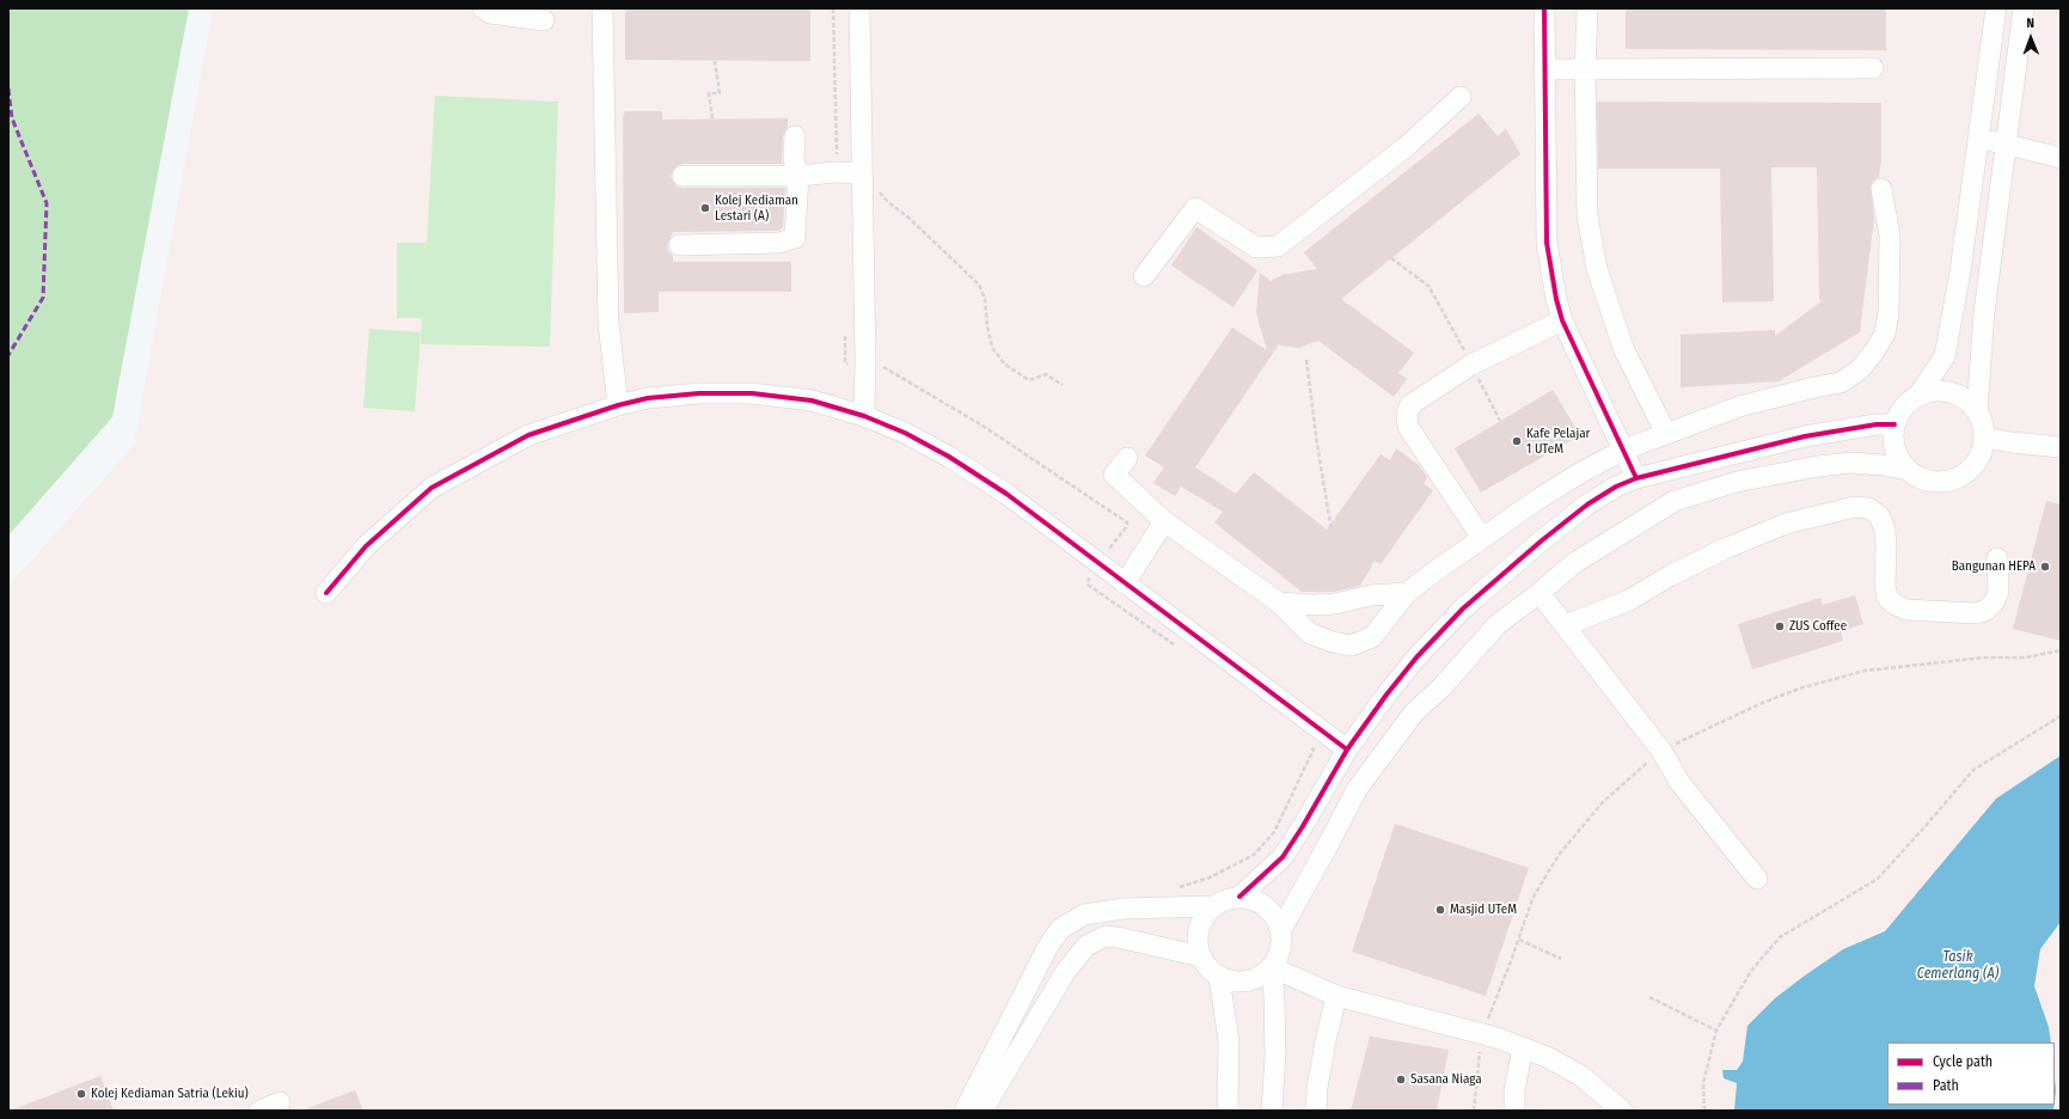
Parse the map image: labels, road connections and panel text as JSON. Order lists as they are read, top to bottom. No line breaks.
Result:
{"water":["Tasik Cemerlang (A)"],"places":["Kolej Kediaman Lestari (A)","Kafe Pelajar 1 UTeM","Bangunan HEPA","ZUS Coffee","Masjid UTeM","Sasana Niaga","Kolej Kediaman Satria (Lekiu)"],"legend":["Cycle path","Path"],"north":"top"}
